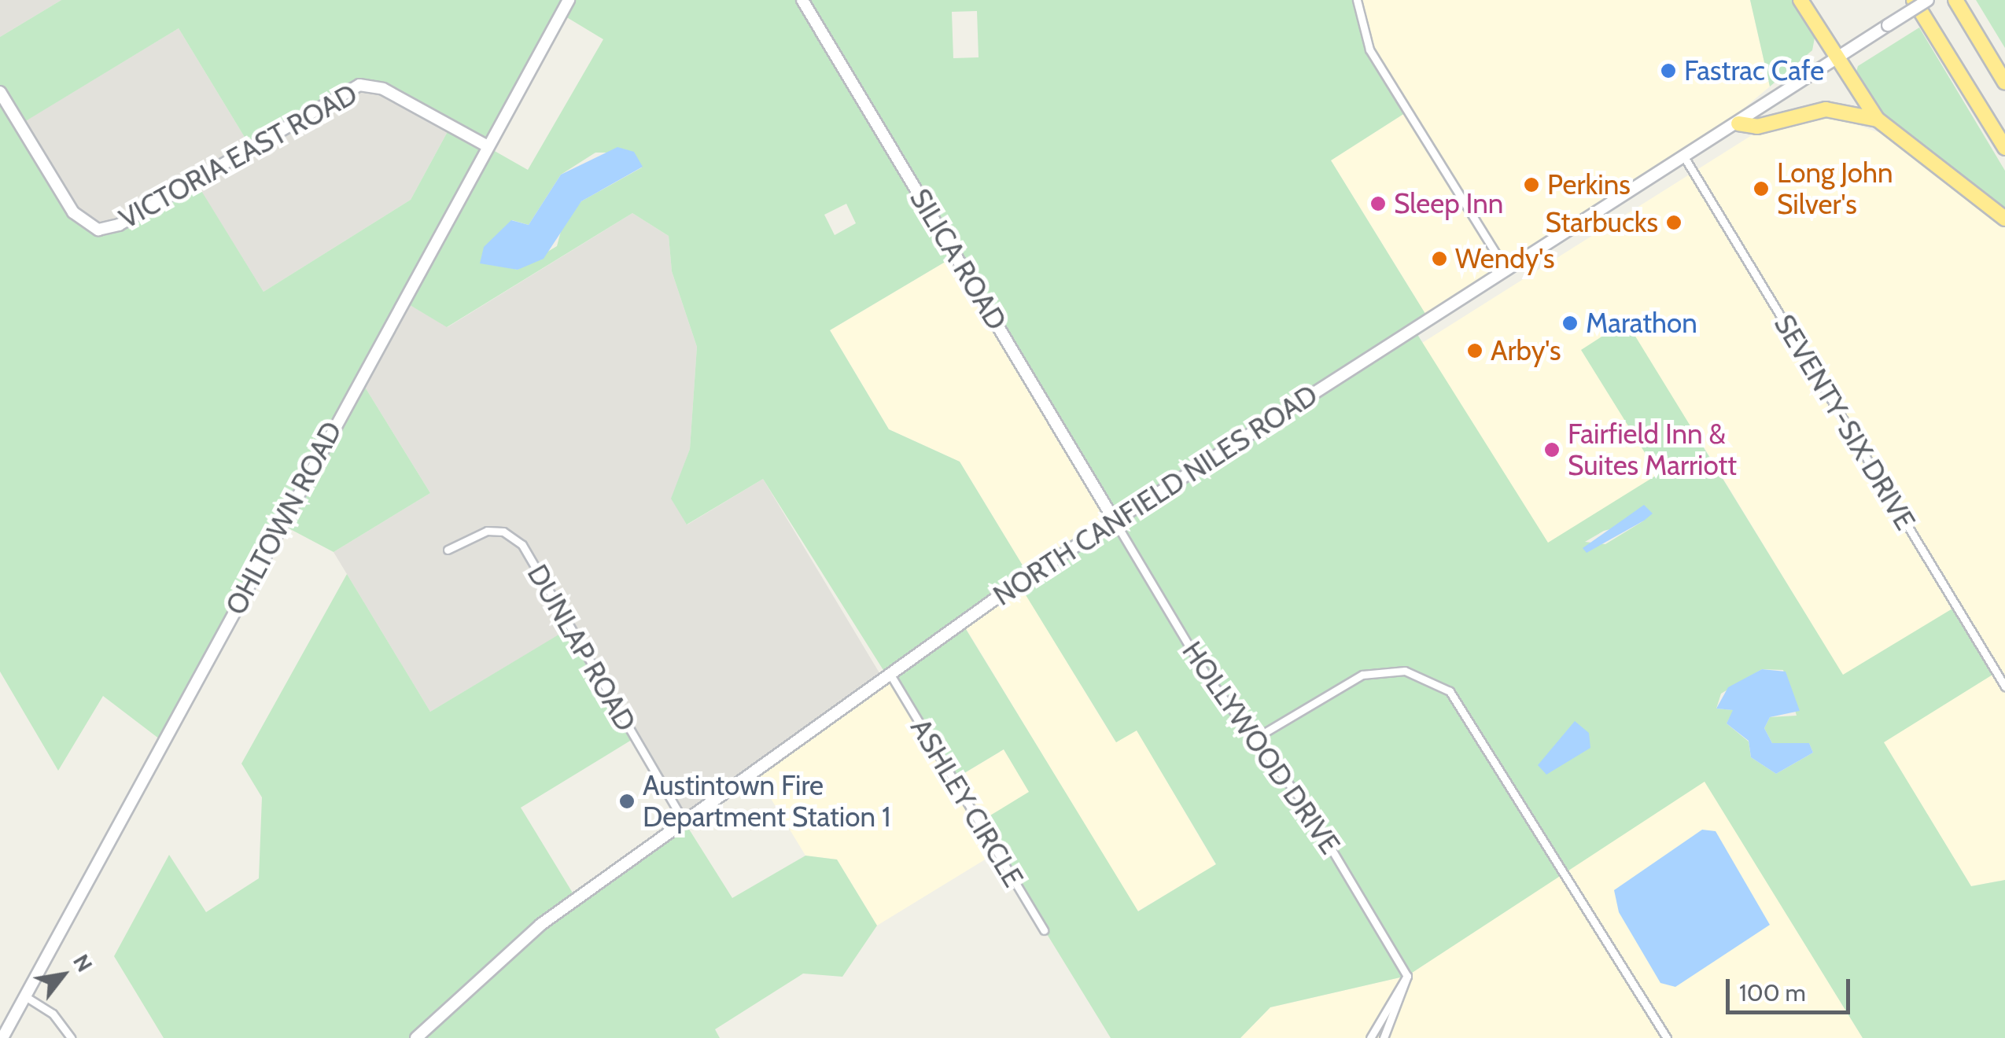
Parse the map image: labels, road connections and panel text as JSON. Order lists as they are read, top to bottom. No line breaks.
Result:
{"streets":{"street":["VICTORIA EAST ROAD","SILICA ROAD","SEVENTY-SIX DRIVE","NORTH CANFIELD NILES ROAD","OHLTOWN ROAD","DUNLAP ROAD","HOLLYWOOD DRIVE","ASHLEY CIRCLE"]},"crossings":[["VICTORIA EAST ROAD","OHLTOWN ROAD"],["SILICA ROAD","NORTH CANFIELD NILES ROAD"],["SILICA ROAD","HOLLYWOOD DRIVE"],["SEVENTY-SIX DRIVE","NORTH CANFIELD NILES ROAD"],["NORTH CANFIELD NILES ROAD","DUNLAP ROAD"],["NORTH CANFIELD NILES ROAD","HOLLYWOOD DRIVE"],["NORTH CANFIELD NILES ROAD","ASHLEY CIRCLE"]],"places":["Fastrac Cafe","Perkins","Long John Silver's","Sleep Inn","Starbucks","Wendy's","Marathon","Arby's","Fairfield Inn & Suites Marriott","Austintown Fire Department Station 1"],"scale_bar":"100 m","north":"top right"}
